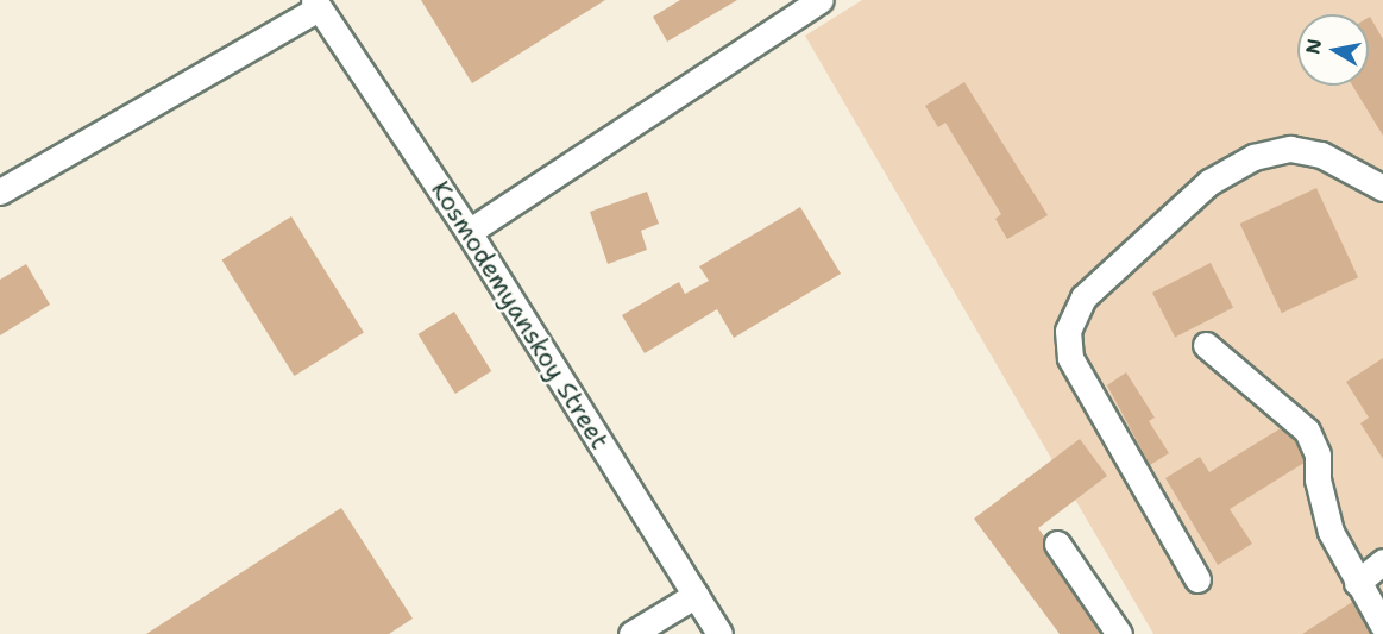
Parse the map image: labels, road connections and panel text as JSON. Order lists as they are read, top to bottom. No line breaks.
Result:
{"streets":{"street":["Kosmodemyanskoy Street"]},"north":"left"}
